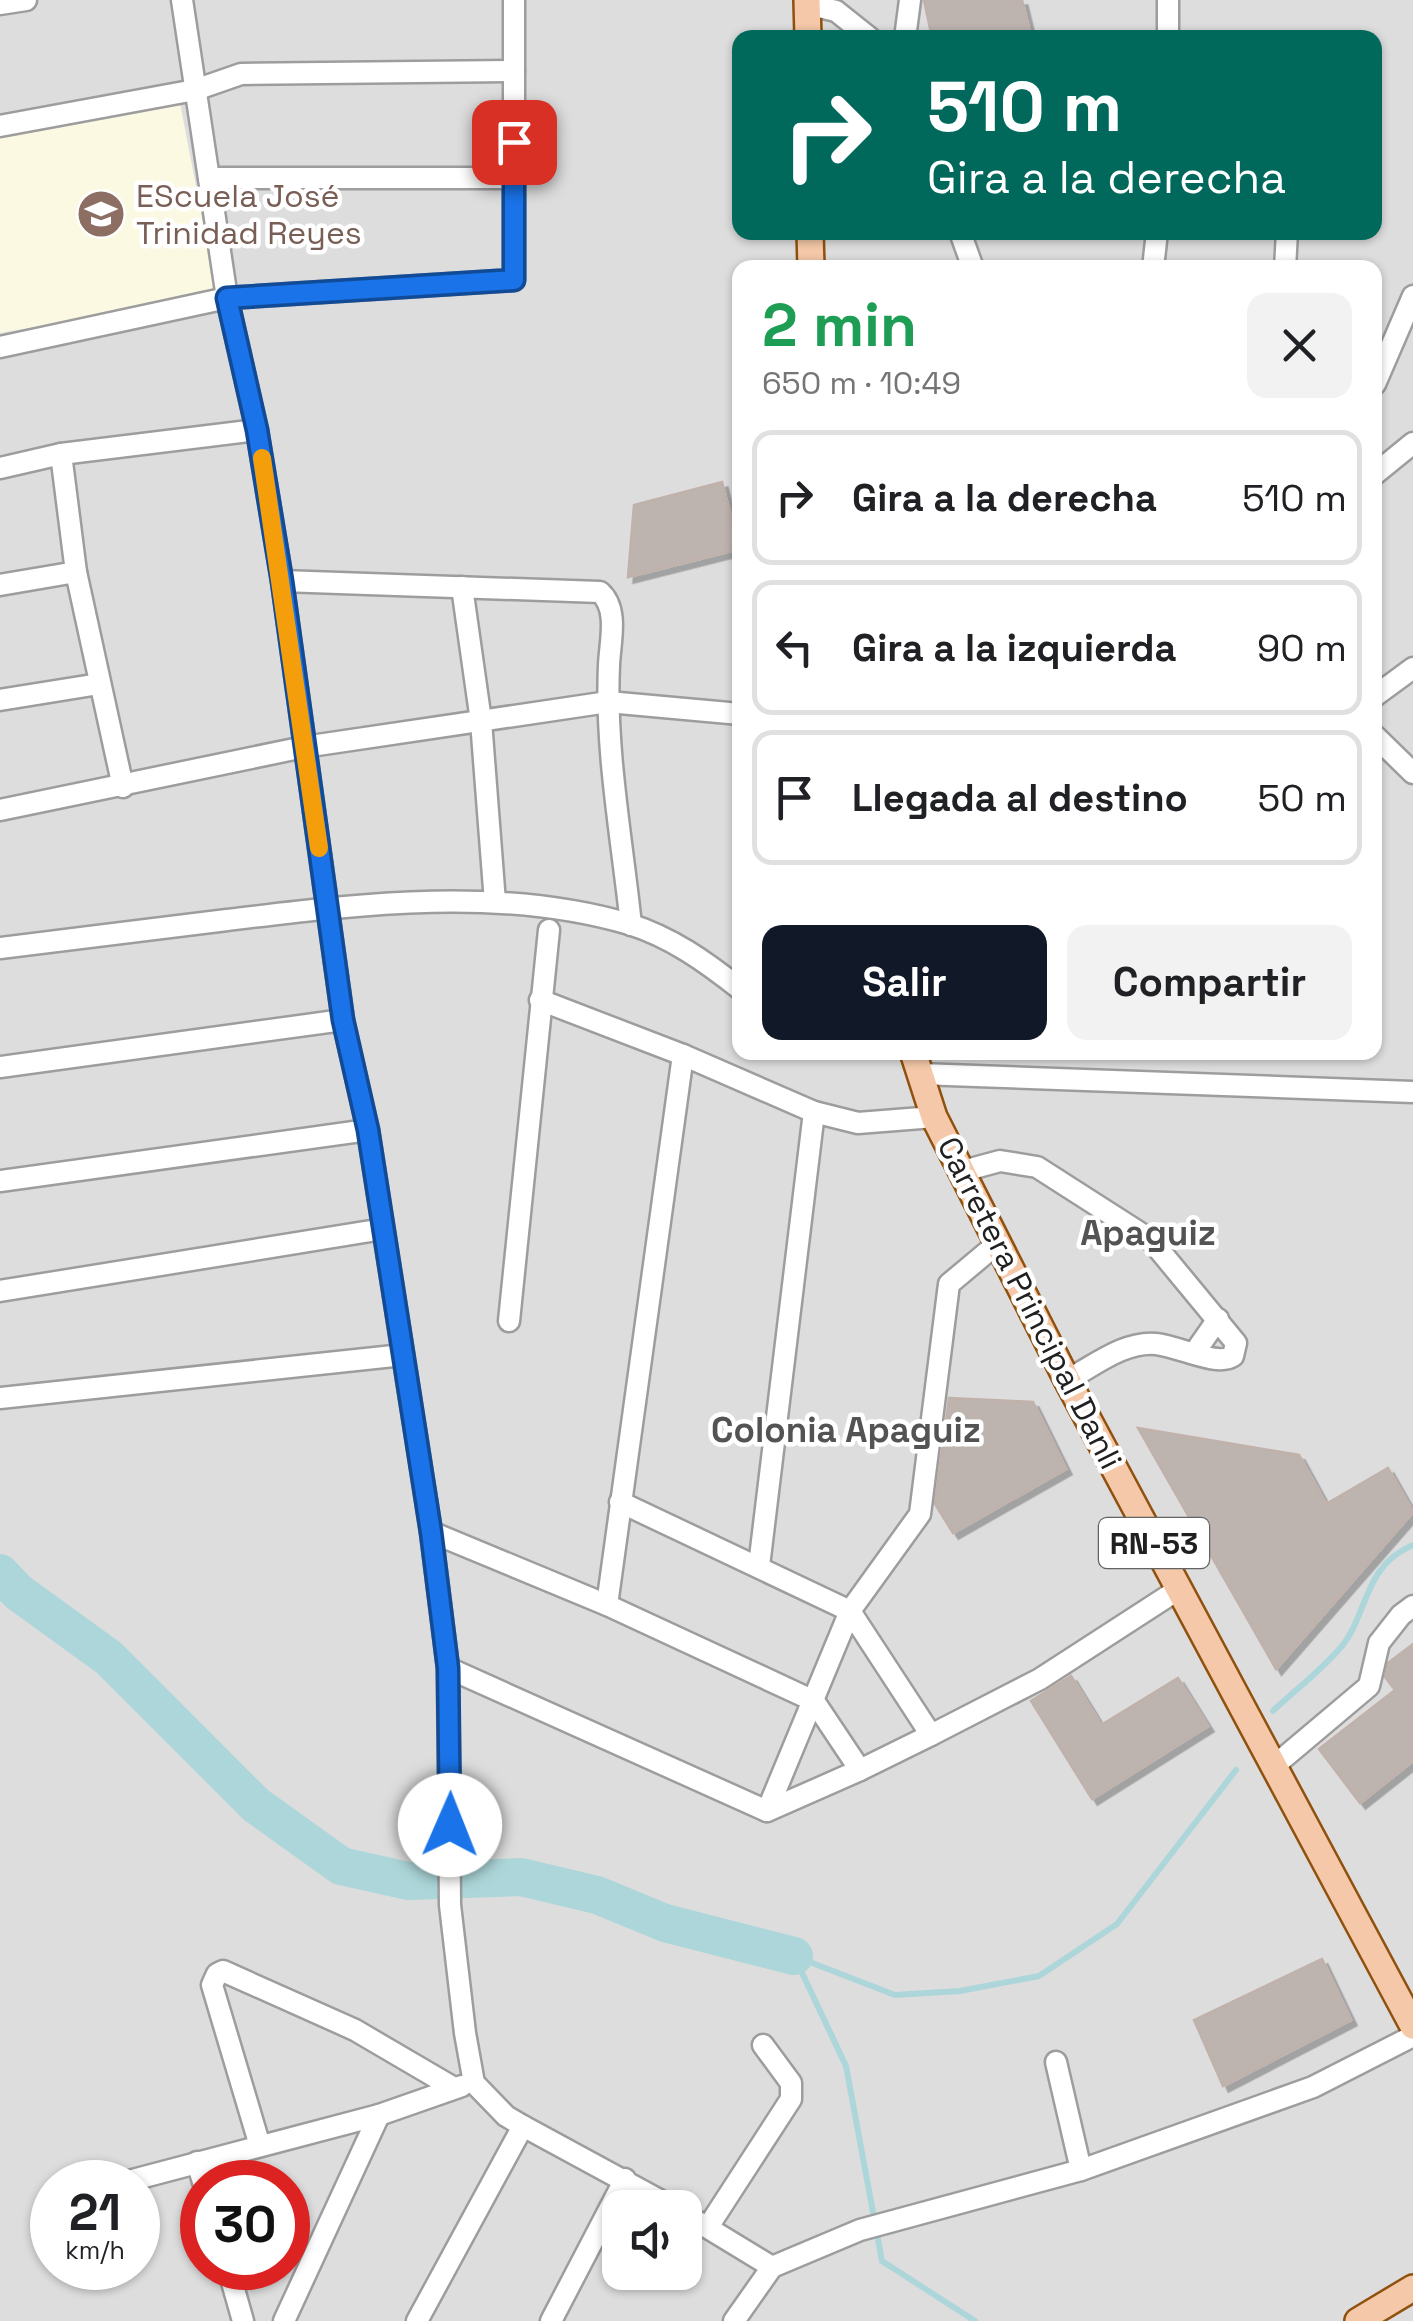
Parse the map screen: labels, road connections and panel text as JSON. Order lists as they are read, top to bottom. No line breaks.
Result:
{"streets":{"main road":["Carretera Principal Danli","RN-53"]},"districts":["Apaguiz","Colonia Apaguiz"],"places":{"school or university":["EScuela José Trinidad Reyes"]},"page":{"turn":["510 m","Gira a la derecha"],"heading":["2 min","650 m · 10:49"],"list":[{"name":"Gira a la derecha","value":"510 m"},{"name":"Gira a la izquierda","value":"90 m"},{"name":"Llegada al destino","value":"50 m"}],"buttons":["Salir","Compartir"],"speed":"21 km/h","limit":"30"}}
